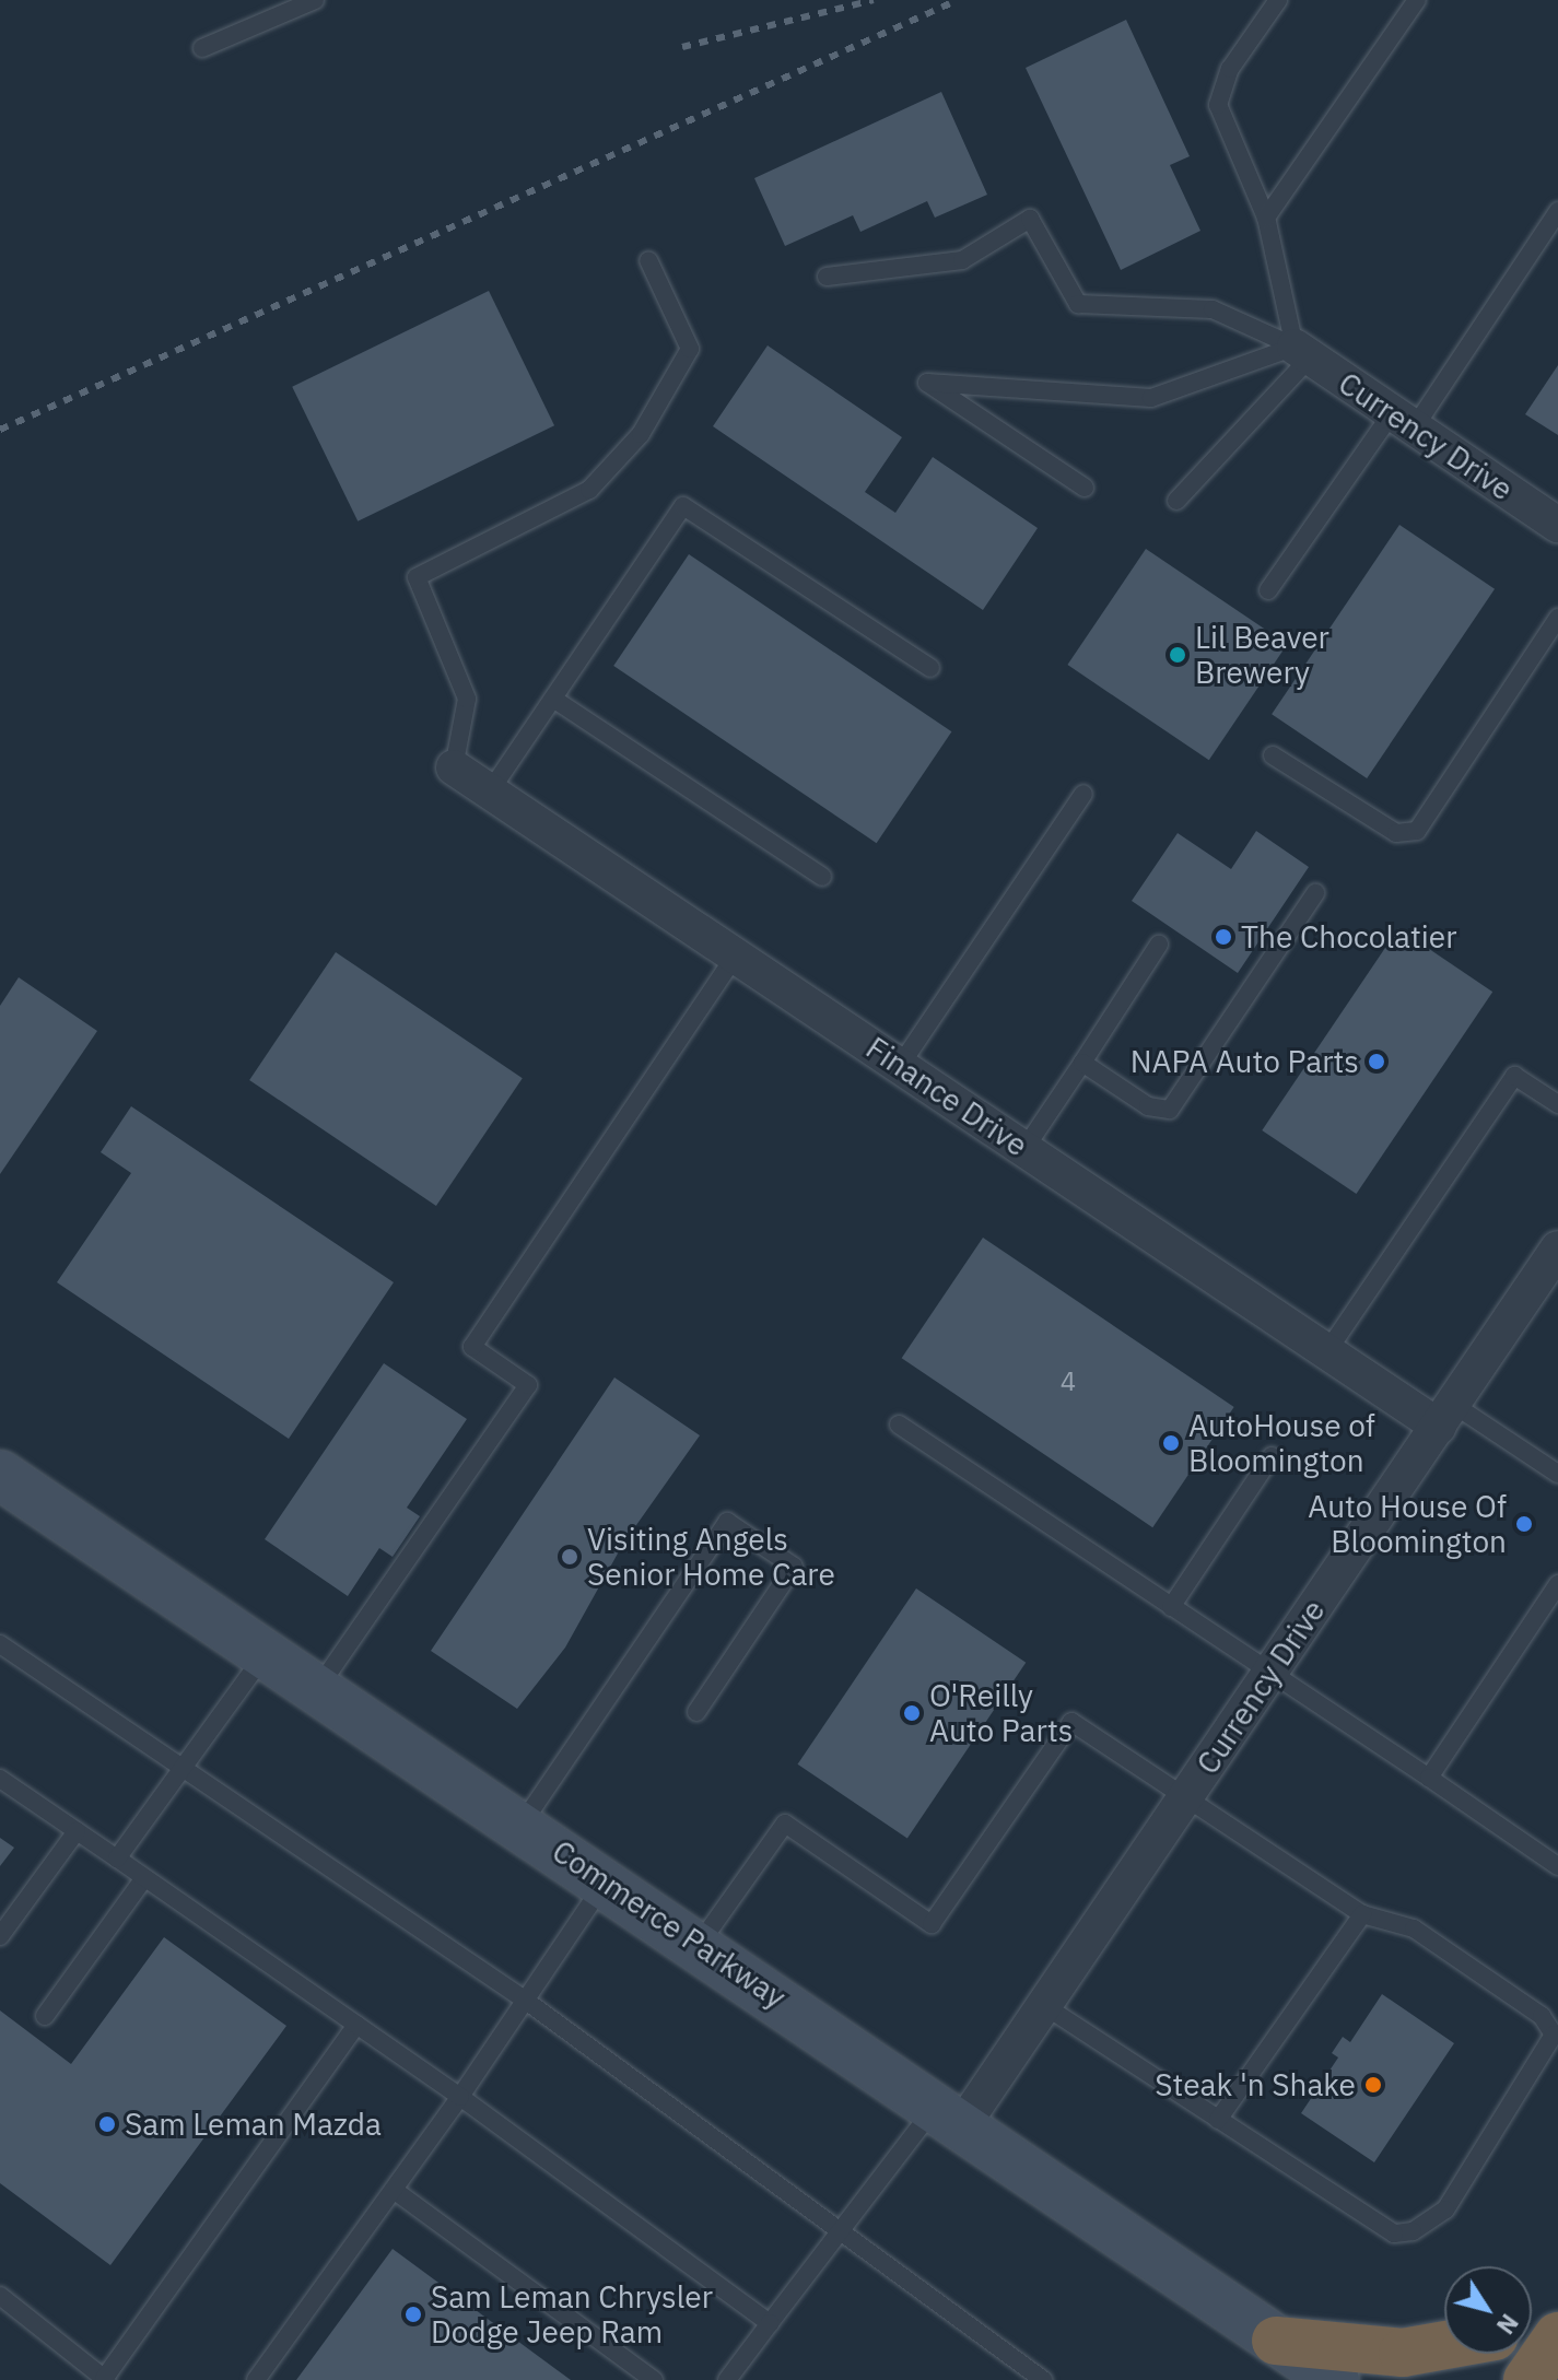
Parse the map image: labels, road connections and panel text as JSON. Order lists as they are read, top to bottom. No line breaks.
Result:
{"streets":{"street":["Currency Drive","Finance Drive","Commerce Parkway"]},"crossings":[["Currency Drive","Finance Drive"],["Currency Drive","Commerce Parkway"]],"places":["Lil Beaver Brewery","The Chocolatier","NAPA Auto Parts","AutoHouse of Bloomington","Auto House Of Bloomington","Visiting Angels Senior Home Care","O'Reilly Auto Parts","Steak 'n Shake","Sam Leman Mazda","Sam Leman Chrysler Dodge Jeep Ram"],"house_numbers":["4"],"north":"bottom right"}
